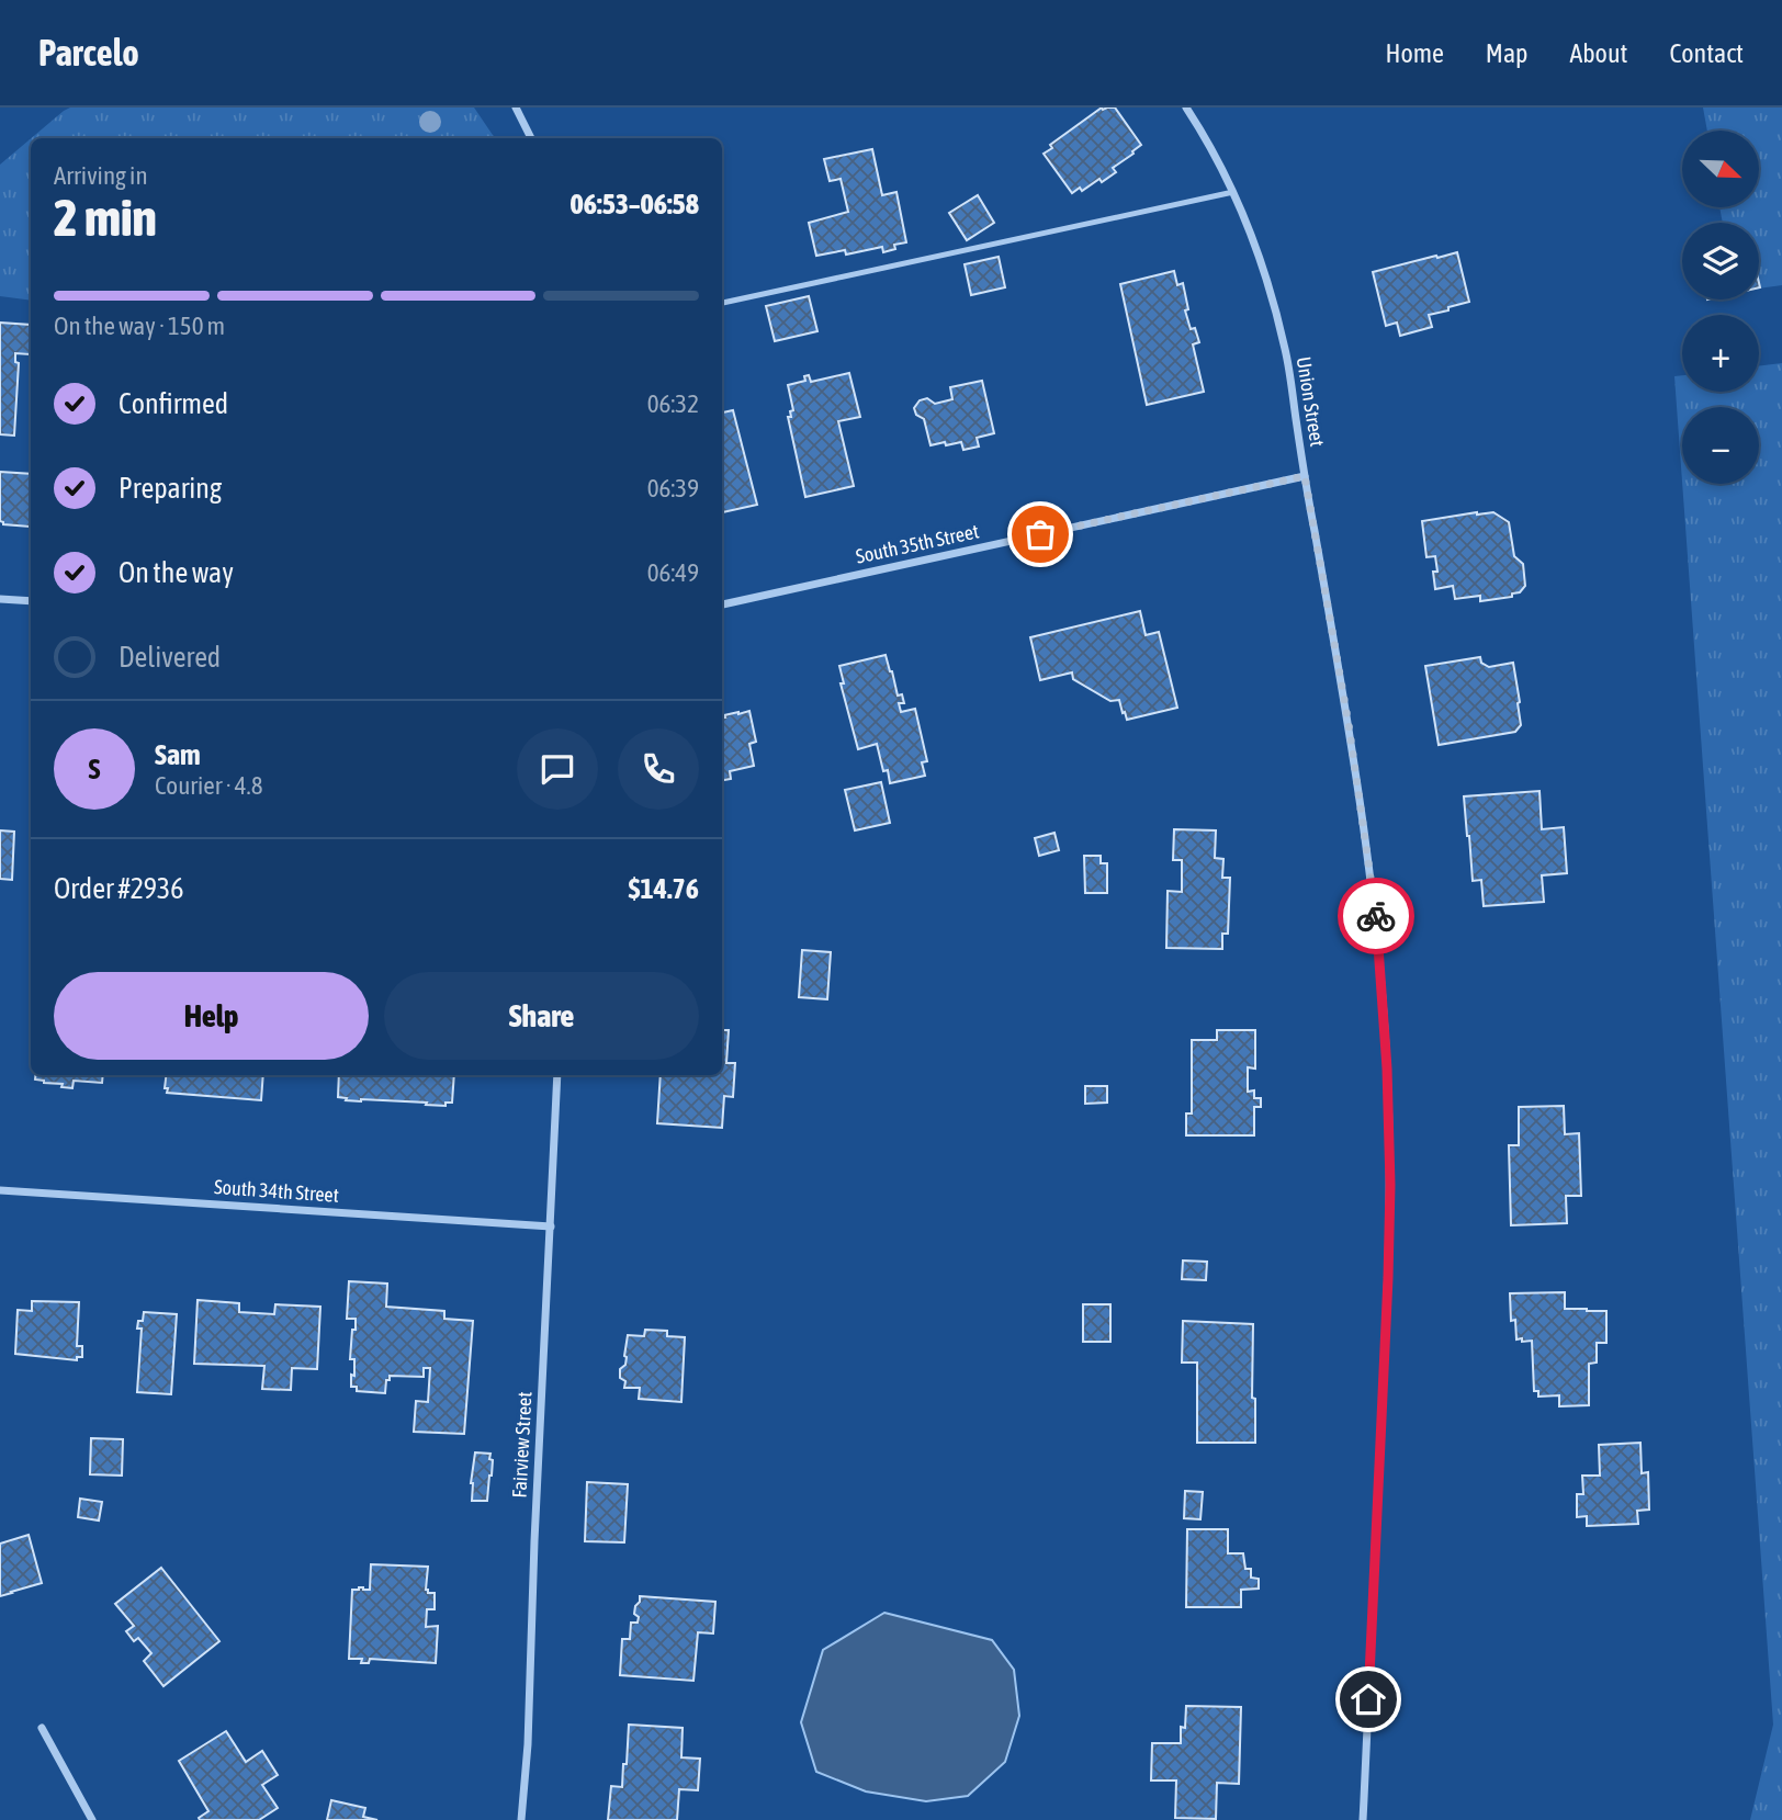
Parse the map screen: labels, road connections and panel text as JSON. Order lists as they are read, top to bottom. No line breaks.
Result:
{"streets":{"street":["Union Street","South 35th Street","South 34th Street","Fairview Street"]},"crossings":[["Union Street","South 35th Street"],["South 34th Street","Fairview Street"]],"north":"bottom right","page":{"header":"Parcelo","nav":["Home","Map","About","Contact"],"map_buttons":["+","−"],"heading":["2 min","Arriving in","06:53–06:58"],"panel":["Sam","Courier · 4.8","Order #2936","$14.76"],"bar":"On the way · 150 m","list":[["Confirmed","06:32"],["Preparing","06:39"],["On the way","06:49"],"Delivered"],"round":"S","buttons":["Help","Share"]}}
